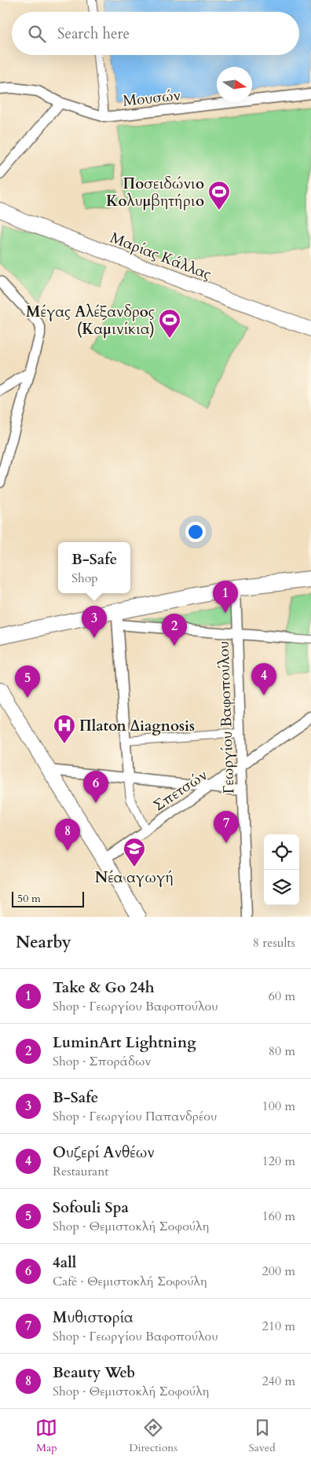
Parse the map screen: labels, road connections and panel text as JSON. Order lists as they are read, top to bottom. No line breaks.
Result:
{"streets":{"main road":["Μαρίας Κάλλας"],"street":["Μουσών","Γεωργίου Βαφοπούλου","Σπετσών"]},"crossings":[["Γεωργίου Βαφοπούλου","Σπετσών"]],"places":{"sports":["Ποσειδώνιο Κολυμβητήριο","Μέγας Αλέξανδρος (Καμινίκια)"],"hospital":["Πlaton Δiagnosis"],"school or university":["Νέα αγωγή"]},"scale_bar":"50 m","north":"right","page":{"search":"Search here","popup":["B-Safe","Shop"],"pins":["1","3","2","4","5","6","7","8"],"scale":"50 m","heading":["Nearby","8 results"],"list":[{"mark":"1","name":"Take & Go 24h","note":"Shop · Γεωργίου Βαφοπούλου","value":"60 m"},{"mark":"2","name":"LuminArt Lightning","note":"Shop · Σποράδων","value":"80 m"},{"mark":"3","name":"B-Safe","note":"Shop · Γεωργίου Παπανδρέου","value":"100 m"},{"mark":"4","name":"Ουζερί Ανθέων","note":"Restaurant","value":"120 m"},{"mark":"5","name":"Sofouli Spa","note":"Shop · Θεμιστοκλή Σοφούλη","value":"160 m"},{"mark":"6","name":"4all","note":"Café · Θεμιστοκλή Σοφούλη","value":"200 m"},{"mark":"7","name":"Μυθιστορία","note":"Shop · Γεωργίου Βαφοπούλου","value":"210 m"},{"mark":"8","name":"Beauty Web","note":"Shop · Θεμιστοκλή Σοφούλη","value":"240 m"}],"nav":["Map","Directions","Saved"]}}
